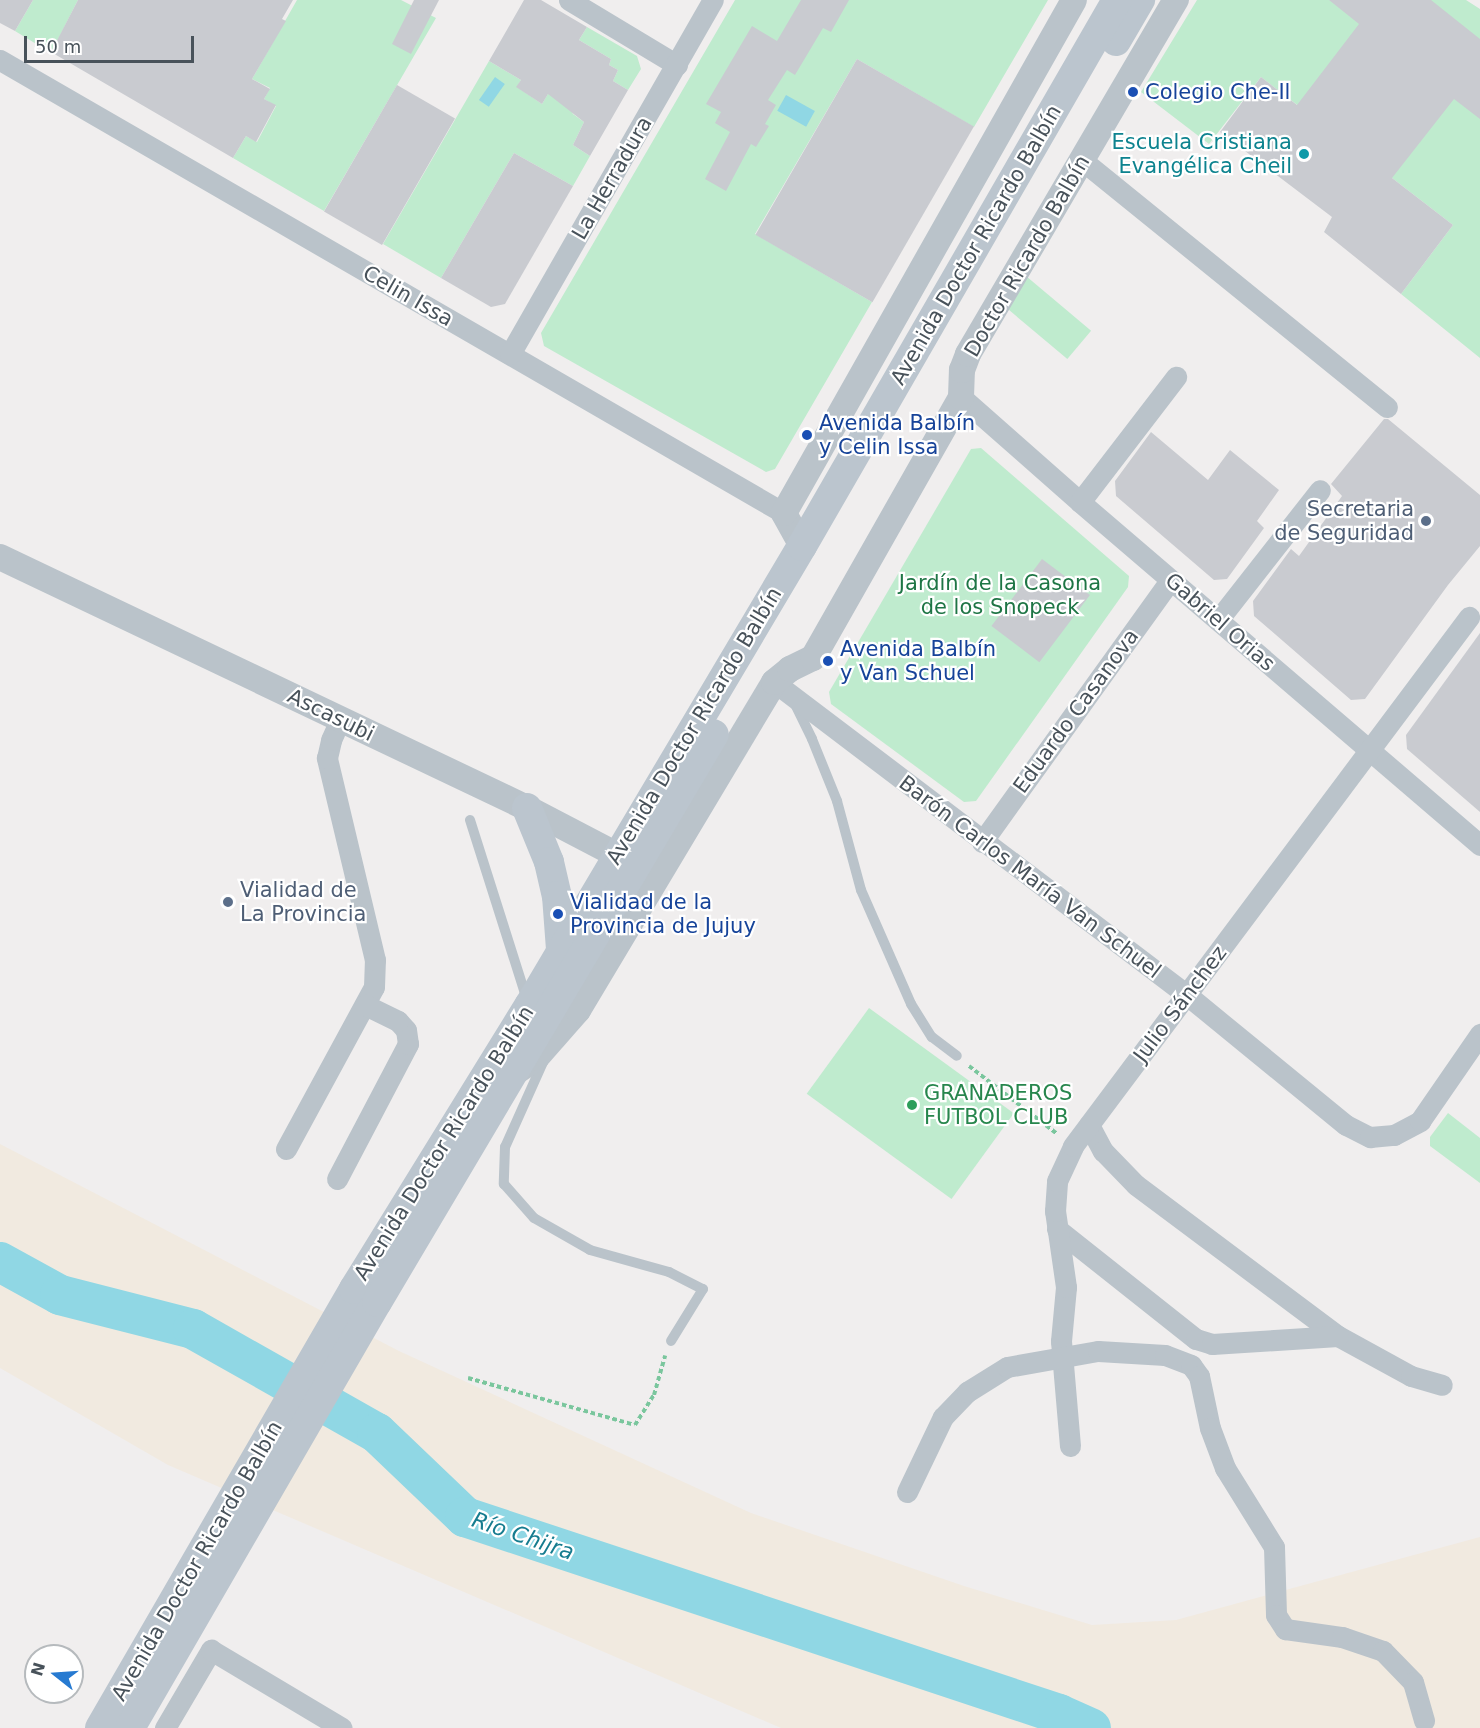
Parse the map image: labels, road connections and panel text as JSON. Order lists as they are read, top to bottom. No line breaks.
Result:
{"streets":{"main road":["Avenida Doctor Ricardo Balbín"],"street":["La Herradura","Doctor Ricardo Balbín","Celin Issa","Gabriel Orias","Eduardo Casanova","Ascasubi","Barón Carlos María Van Schuel","Julio Sánchez"]},"crossings":[["La Herradura","Celin Issa"],["Avenida Doctor Ricardo Balbín","Doctor Ricardo Balbín"],["Avenida Doctor Ricardo Balbín","Ascasubi"],["Doctor Ricardo Balbín","Gabriel Orias"],["Doctor Ricardo Balbín","Ascasubi"],["Doctor Ricardo Balbín","Barón Carlos María Van Schuel"],["Gabriel Orias","Eduardo Casanova"],["Gabriel Orias","Julio Sánchez"],["Eduardo Casanova","Barón Carlos María Van Schuel"],["Barón Carlos María Van Schuel","Julio Sánchez"]],"water":["Río Chijra"],"parks":["Jardín de la Casona de los Snopeck"],"places":["Colegio Che-Il","Escuela Cristiana Evangélica Cheil","Avenida Balbín y Celin Issa","Secretaria de Seguridad","Avenida Balbín y Van Schuel","Vialidad de La Provincia","Vialidad de la Provincia de Jujuy","GRANADEROS FUTBOL CLUB"],"scale_bar":"50 m","north":"left"}
